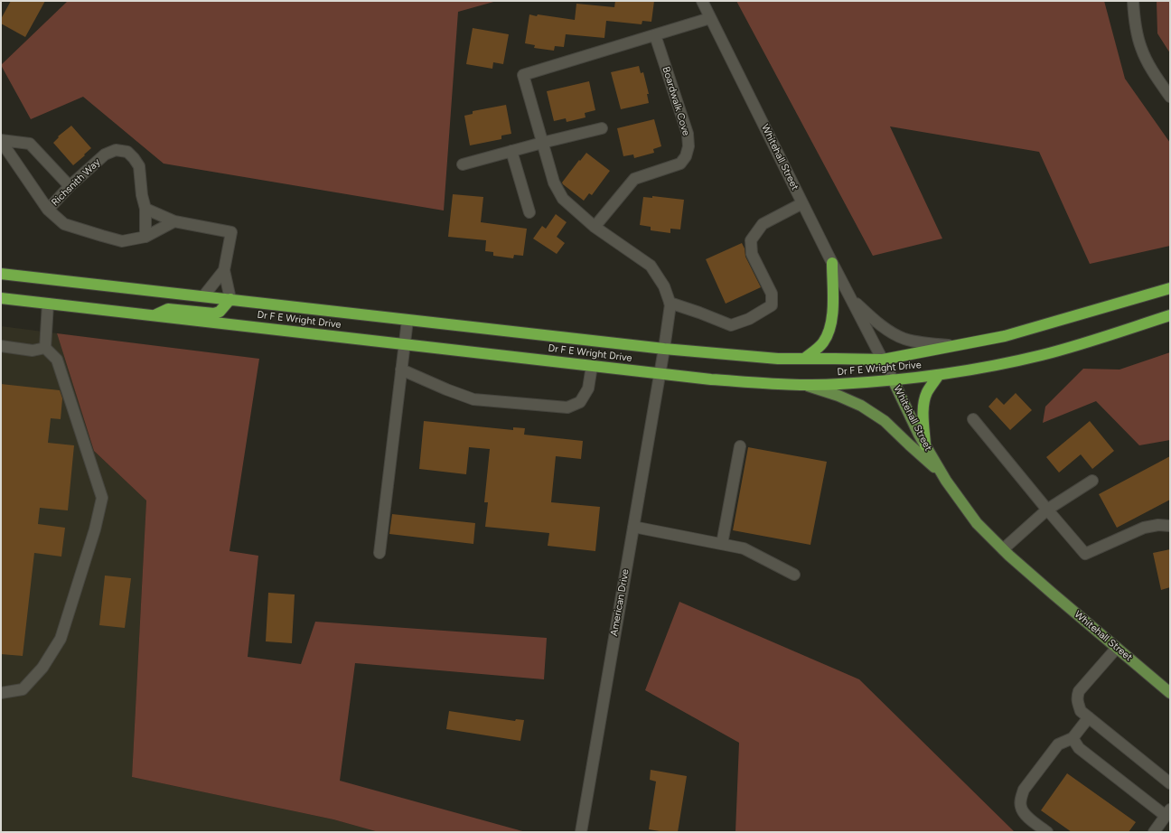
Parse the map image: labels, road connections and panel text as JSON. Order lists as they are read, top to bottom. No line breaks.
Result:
{"streets":{"highway":["Dr F E Wright Drive"],"main road":["Whitehall Street"],"street":["Boardwalk Cove","Richsnith Way","American Drive"]},"crossings":[["Whitehall Street","Dr F E Wright Drive"],["Dr F E Wright Drive","American Drive"]]}
